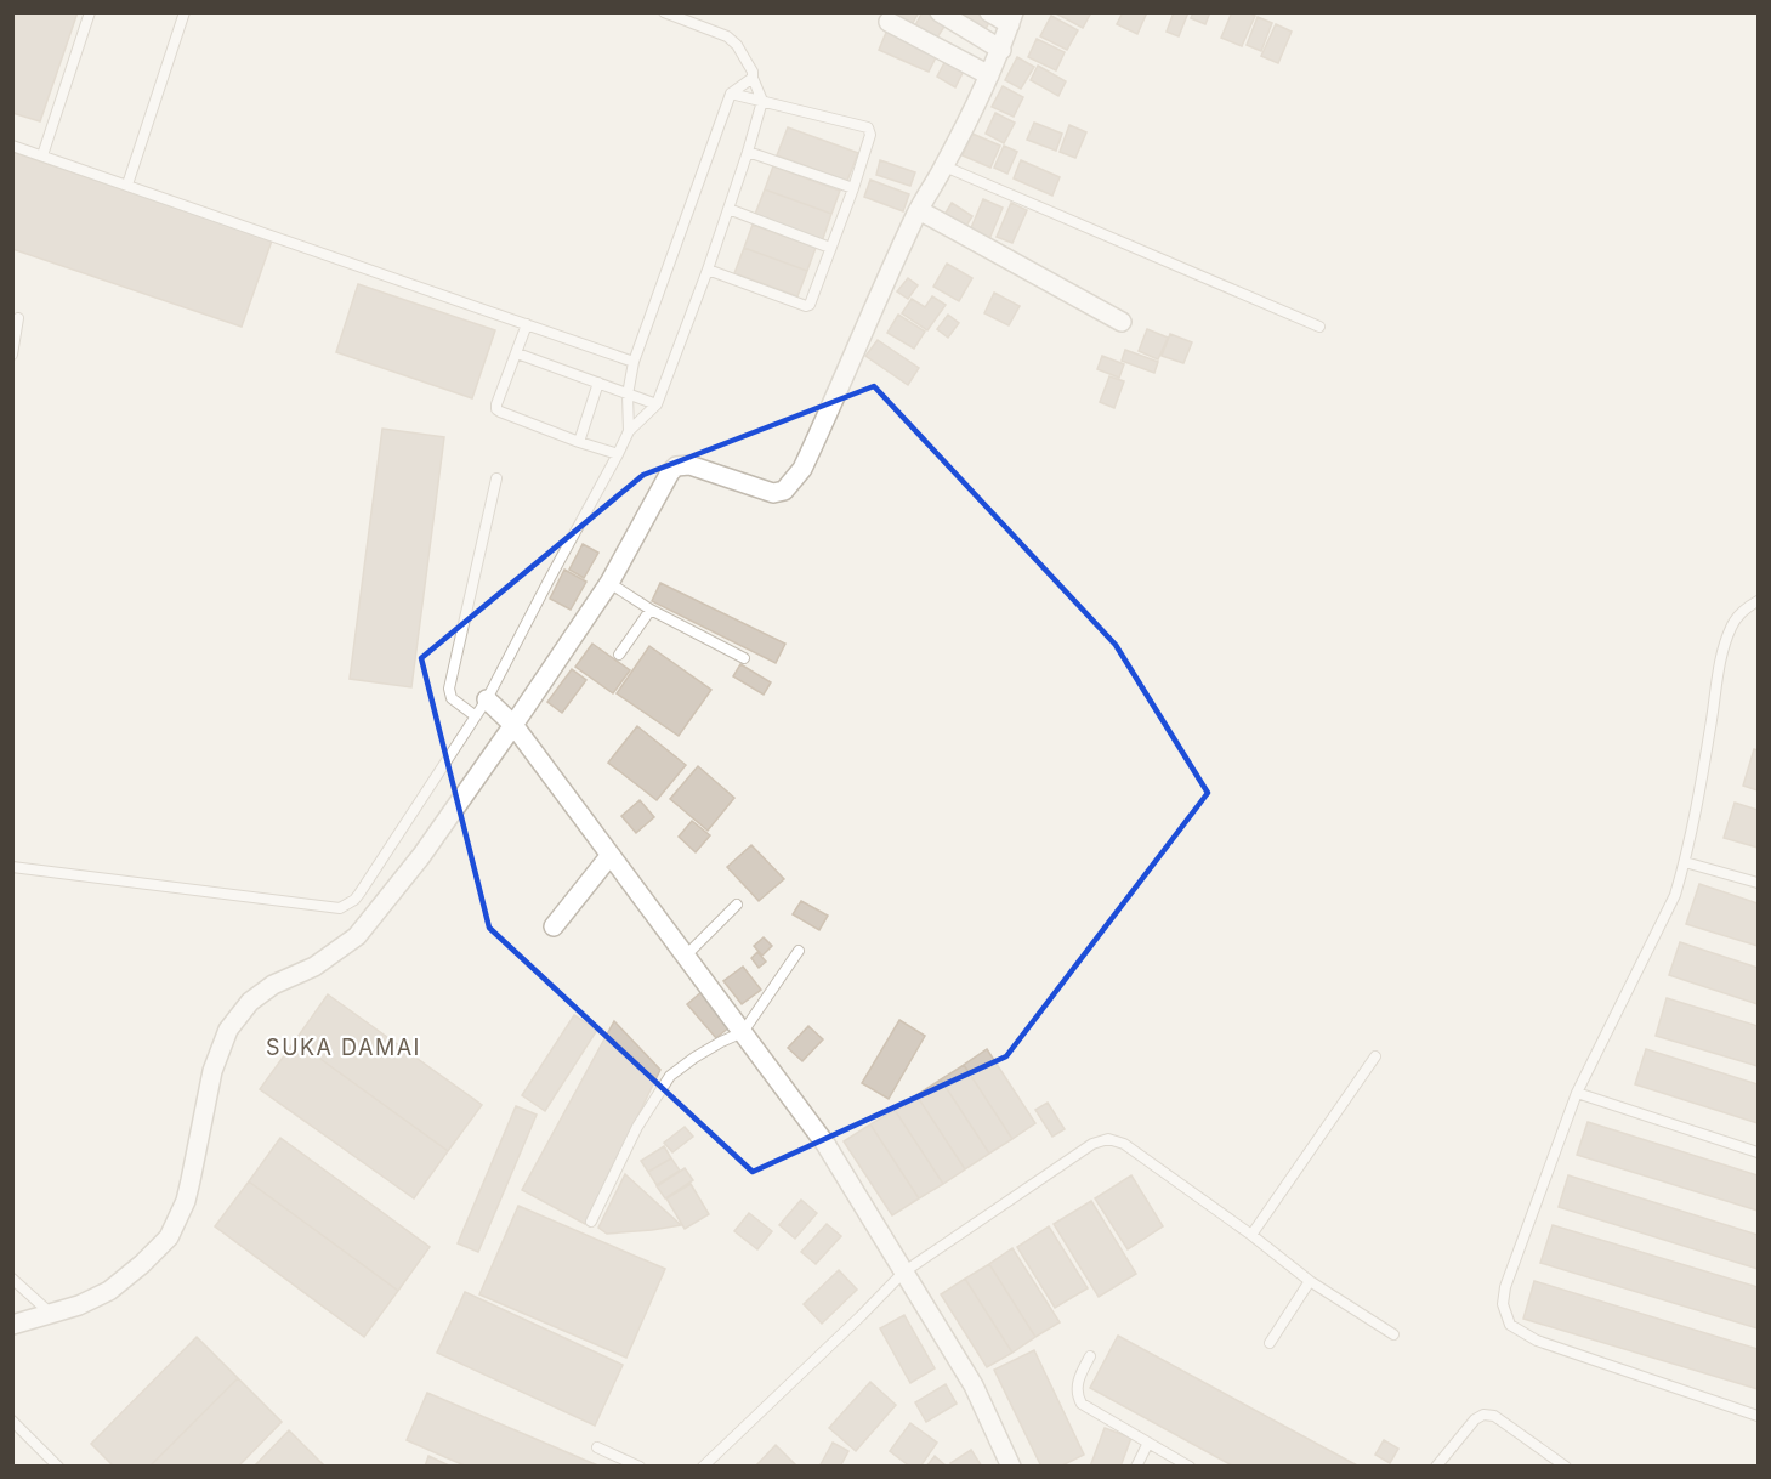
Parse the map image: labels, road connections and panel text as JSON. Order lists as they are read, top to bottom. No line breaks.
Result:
{"districts":["SUKA DAMAI"]}
